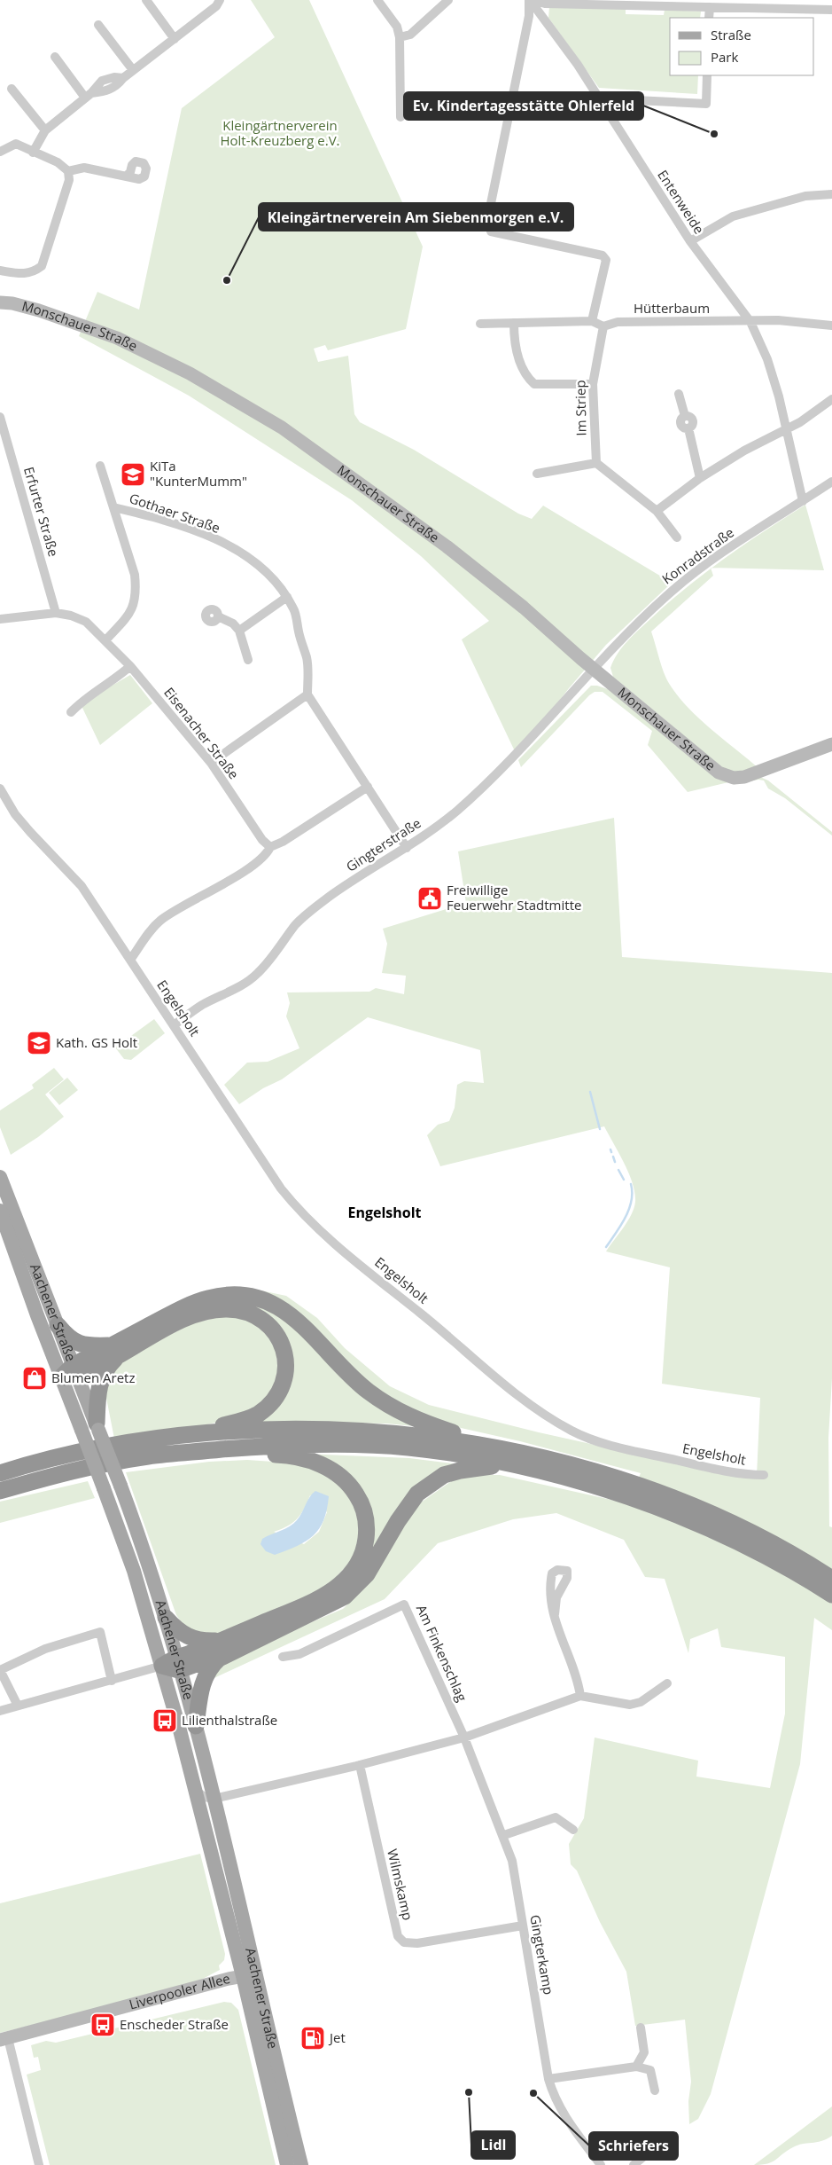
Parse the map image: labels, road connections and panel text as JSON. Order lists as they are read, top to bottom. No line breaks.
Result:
{"streets":{"main road":["Monschauer Straße","Aachener Straße","Liverpooler Allee"],"street":["Entenweide","Hütterbaum","Im Striep","Erfurter Straße","Gothaer Straße","Konradstraße","Eisenacher Straße","Gingterstraße","Engelsholt","Am Finkenschlag","Wilmskamp","Gingterkamp"]},"crossings":[["Entenweide","Hütterbaum"],["Entenweide","Konradstraße"],["Hütterbaum","Im Striep"],["Monschauer Straße","Konradstraße"],["Monschauer Straße","Gingterstraße"],["Erfurter Straße","Eisenacher Straße"],["Gothaer Straße","Eisenacher Straße"],["Konradstraße","Gingterstraße"],["Gingterstraße","Engelsholt"],["Aachener Straße","Liverpooler Allee"],["Am Finkenschlag","Gingterkamp"],["Wilmskamp","Gingterkamp"]],"districts":["Engelsholt"],"parks":["Kleingärtnerverein Holt-Kreuzberg e.V."],"places":{"other":["Ev. Kindertagesstätte Ohlerfeld","Kleingärtnerverein Am Siebenmorgen e.V.","Lidl","Schriefers"],"school or university":["KiTa \"KunterMumm\"","Kath. GS Holt"],"public building":["Freiwillige Feuerwehr Stadtmitte"],"shop":["Blumen Aretz"],"bus stop":["Lilienthalstraße","Enscheder Straße"],"fuel station":["Jet"]},"legend":["Straße","Park"]}
